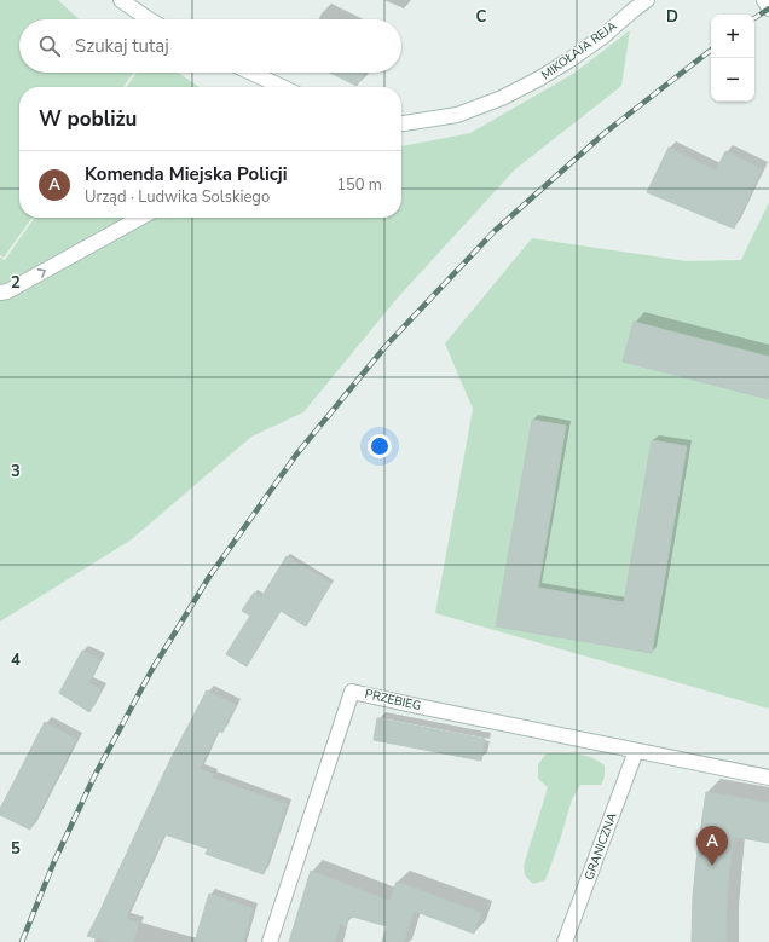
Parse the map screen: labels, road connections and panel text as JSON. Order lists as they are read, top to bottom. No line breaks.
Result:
{"streets":{"street":["MIKOŁAJA REJA","PRZEBIEG","GRANICZNA"]},"crossings":[["PRZEBIEG","GRANICZNA"]],"page":{"map_buttons":["+","−"],"search":"Szukaj tutaj","heading":"W pobliżu","list":[{"mark":"A","name":"Komenda Miejska Policji","note":"Urząd · Ludwika Solskiego","value":"150 m"}],"pins":"A"},"grid":{"columns":["C","D"],"rows":["2","3","4","5"]}}
